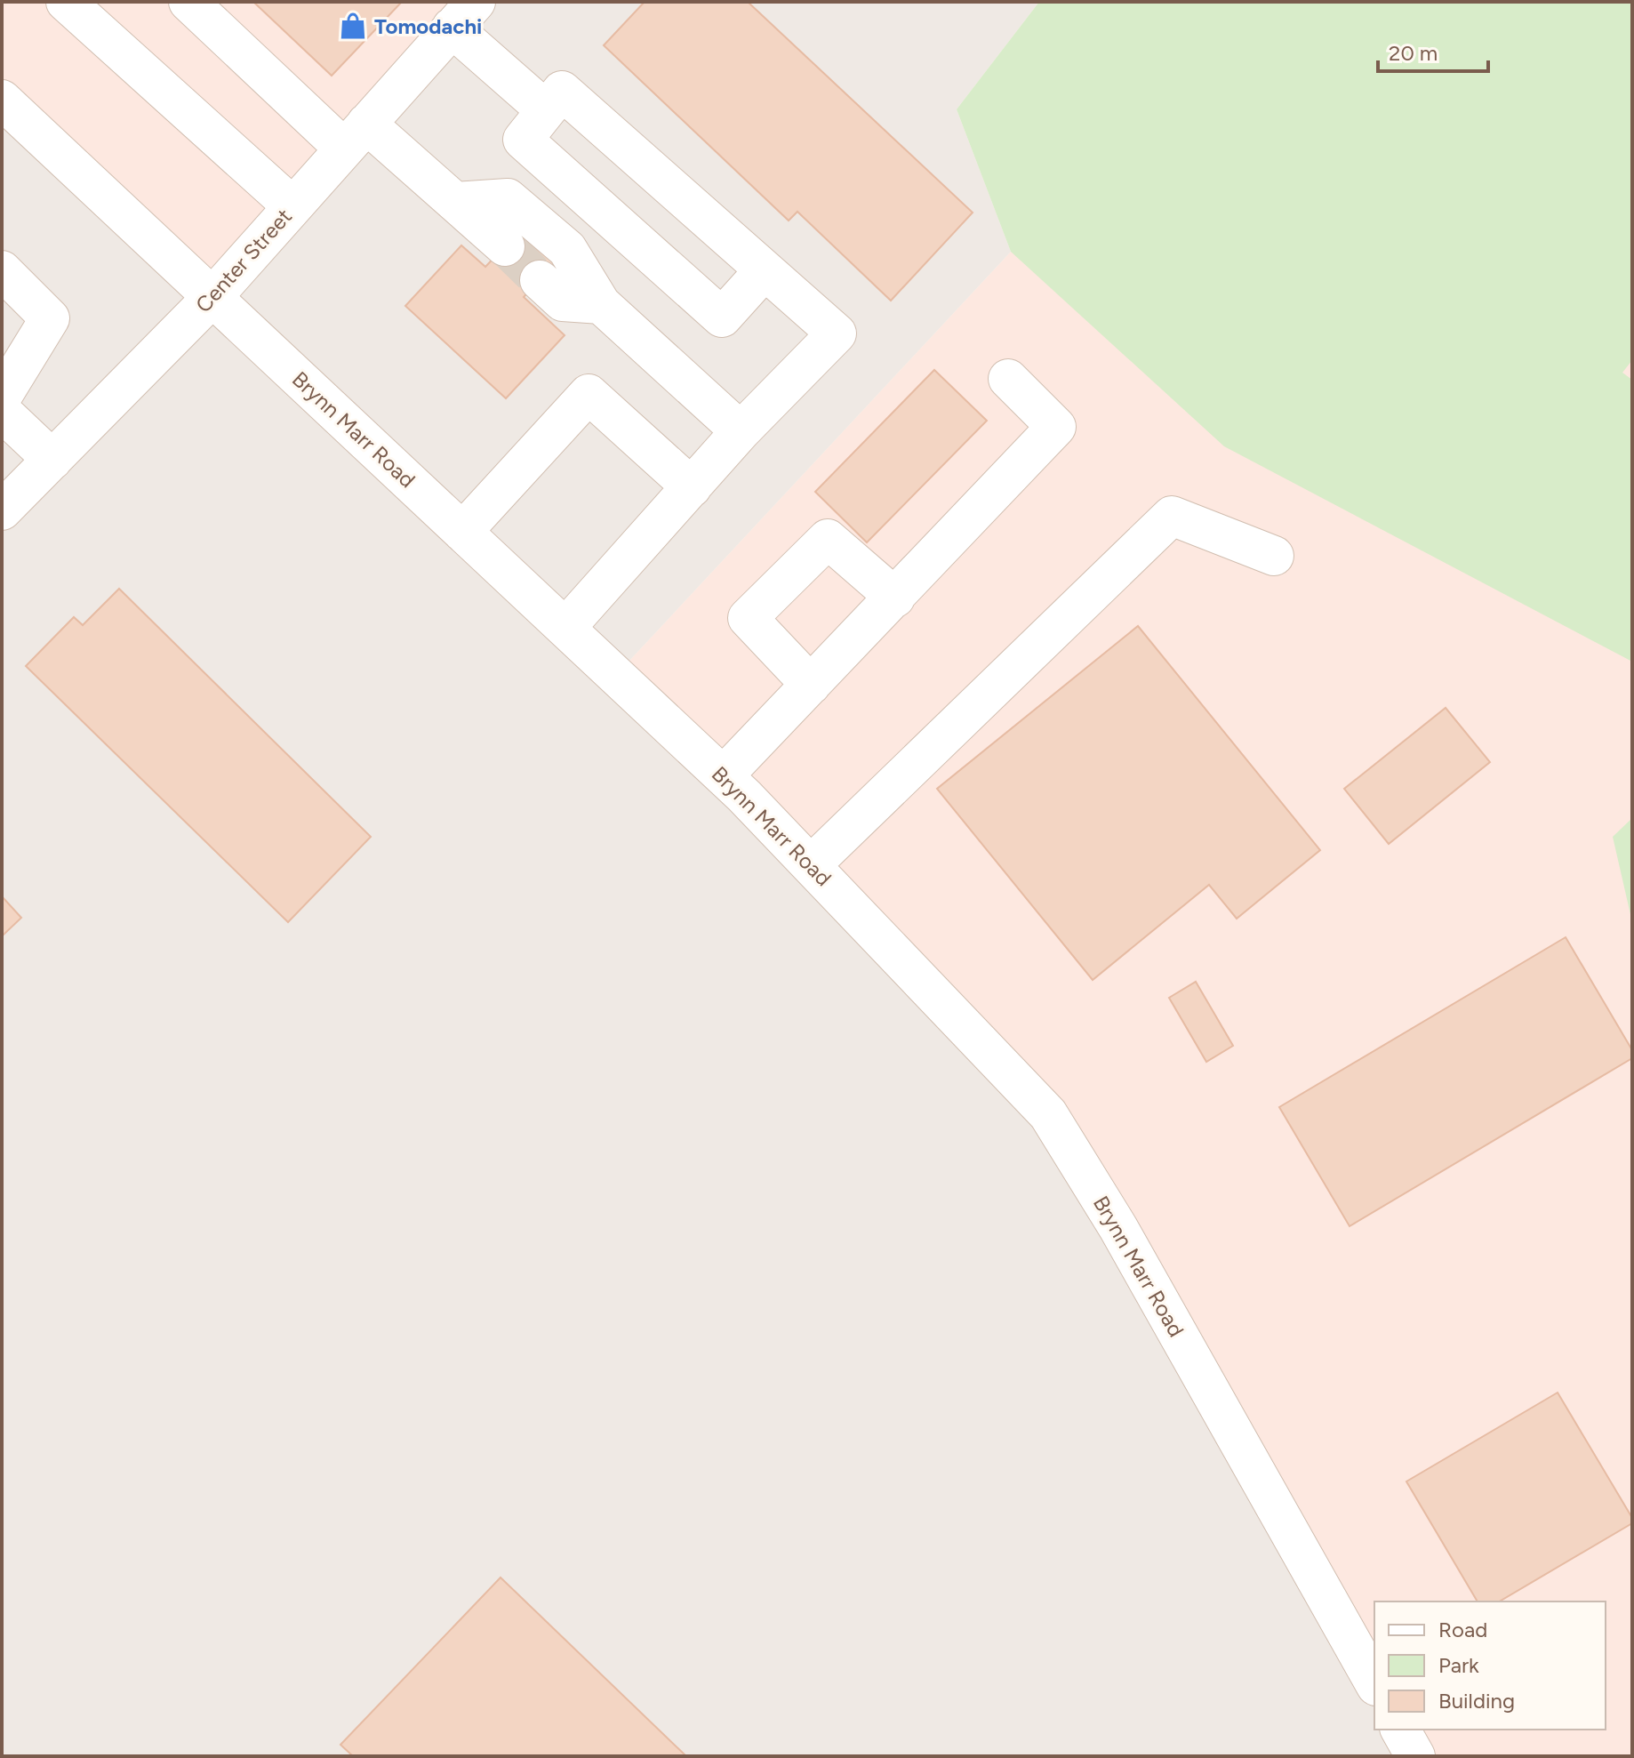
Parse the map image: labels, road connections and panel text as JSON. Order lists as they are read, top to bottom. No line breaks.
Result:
{"streets":{"street":["Center Street","Brynn Marr Road"]},"crossings":[["Center Street","Brynn Marr Road"]],"places":{"shop":["Tomodachi"]},"legend":["Road","Park","Building"],"scale_bar":"20 m"}
